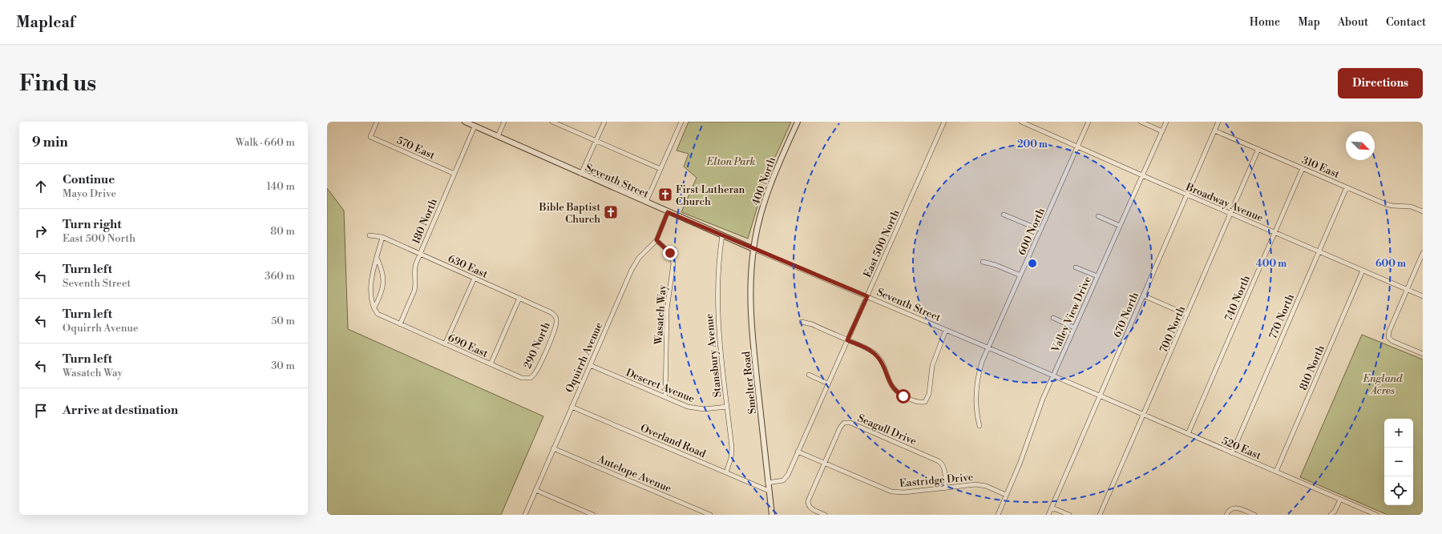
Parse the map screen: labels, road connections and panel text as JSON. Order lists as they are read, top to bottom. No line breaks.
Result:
{"streets":{"street":["570 East","310 East","Seventh Street","400 North","Broadway Avenue","180 North","600 North","East 500 North","630 East","740 North","Valley View Drive","Wasatch Way","670 North","770 North","700 North","690 East","290 North","Stansbury Avenue","Oquirrh Avenue","810 North","Smelter Road","Deseret Avenue","Seagull Drive","Overland Road","520 East","Antelope Avenue","Eastridge Drive"]},"crossings":[["570 East","180 North"],["310 East","740 North"],["310 East","670 North"],["310 East","770 North"],["310 East","700 North"],["Seventh Street","400 North"],["Seventh Street","180 North"],["Seventh Street","600 North"],["Seventh Street","East 500 North"],["Seventh Street","Valley View Drive"],["Seventh Street","670 North"],["Seventh Street","Stansbury Avenue"],["Seventh Street","Oquirrh Avenue"],["Seventh Street","Smelter Road"],["Seventh Street","520 East"],["400 North","Smelter Road"],["Broadway Avenue","600 North"],["Broadway Avenue","740 North"],["Broadway Avenue","Valley View Drive"],["Broadway Avenue","670 North"],["Broadway Avenue","770 North"],["Broadway Avenue","700 North"],["Broadway Avenue","810 North"],["180 North","630 East"],["180 North","690 East"],["East 500 North","Smelter Road"],["East 500 North","Eastridge Drive"],["630 East","290 North"],["740 North","520 East"],["Valley View Drive","Eastridge Drive"],["Wasatch Way","Oquirrh Avenue"],["Wasatch Way","Deseret Avenue"],["670 North","520 East"],["770 North","520 East"],["700 North","520 East"],["690 East","290 North"],["Stansbury Avenue","Deseret Avenue"],["Stansbury Avenue","Overland Road"],["Oquirrh Avenue","Deseret Avenue"],["Oquirrh Avenue","Overland Road"],["Oquirrh Avenue","Antelope Avenue"],["810 North","520 East"],["Smelter Road","Overland Road"],["Seagull Drive","Eastridge Drive"]],"parks":["Elton Park","England Acres"],"places":{"church":["First Lutheran Church","Bible Baptist Church"]},"north":"bottom right","page":{"header":"Mapleaf","nav":["Home","Map","About","Contact"],"buttons":"Directions","title":"Find us","heading":["9 min","Walk · 660 m"],"list":[["Continue","Mayo Drive","140 m"],["Turn right","East 500 North","80 m"],["Turn left","Seventh Street","360 m"],["Turn left","Oquirrh Avenue","50 m"],["Turn left","Wasatch Way","30 m"],"Arrive at destination"],"map_buttons":["+","−"]},"rings":["200 m","400 m","600 m"]}
